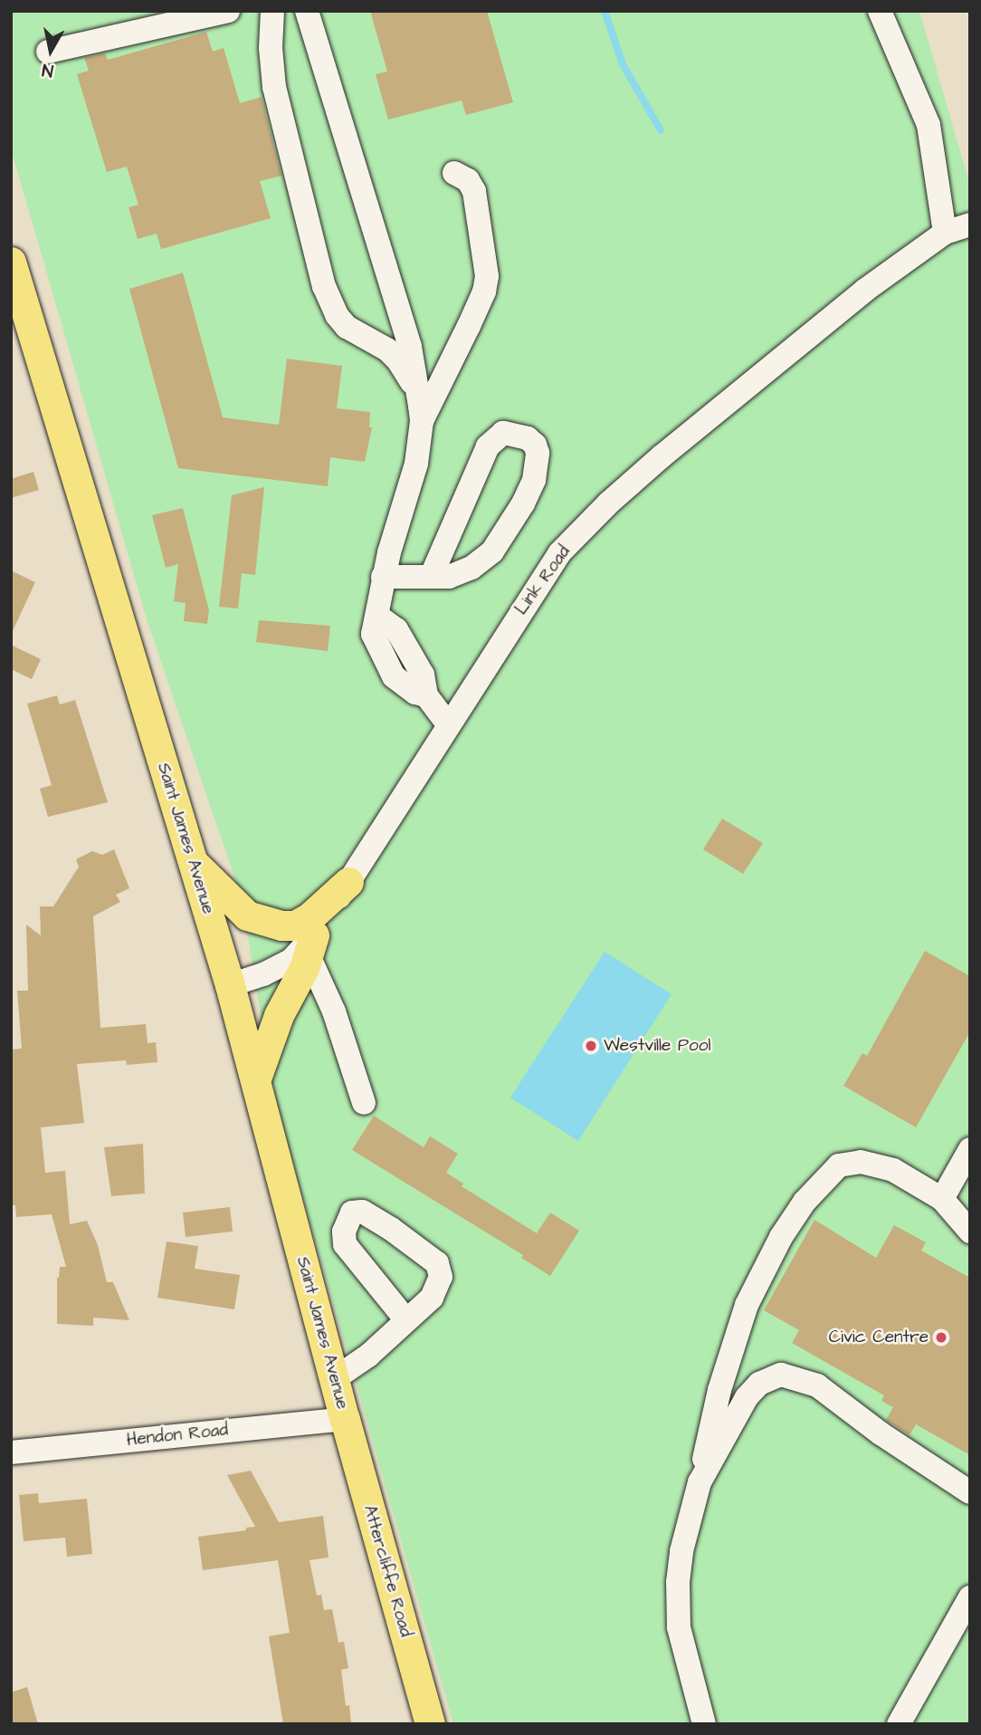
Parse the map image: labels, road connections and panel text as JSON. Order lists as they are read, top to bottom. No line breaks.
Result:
{"streets":{"main road":["Saint James Avenue","Attercliffe Road"],"street":["Link Road","Hendon Road"]},"crossings":[["Link Road","Saint James Avenue"],["Saint James Avenue","Hendon Road"],["Saint James Avenue","Attercliffe Road"],["Hendon Road","Attercliffe Road"]],"places":["Westville Pool","Civic Centre"],"north":"bottom"}
